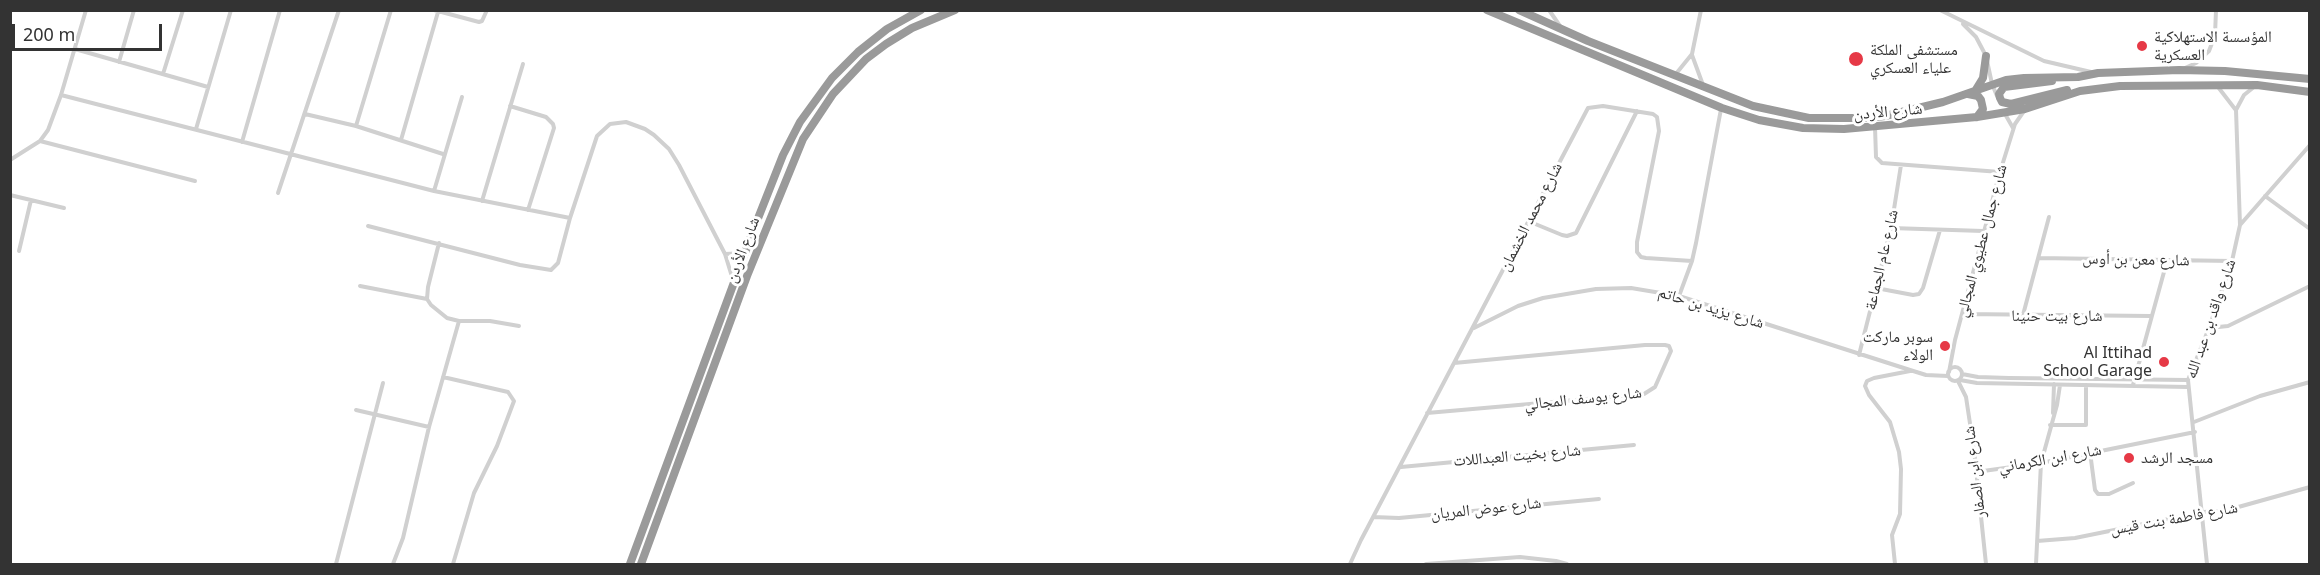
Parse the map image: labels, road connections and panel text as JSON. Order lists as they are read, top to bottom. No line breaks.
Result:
{"streets":{"highway":["شارع الأردن"],"street":["شارع محمد الخشمان","شارع جمال عطيوي المجالي","شارع عام الجماعة","شارع معن بن أوس","شارع يزيد بن حاتم","شارع بيت حنينا","شارع واقد بن عبد الله","شارع يوسف المجالي","شارع بخيت العبداللات","شارع ابن الكرماني","شارع ابن الصفار","شارع عوض المريان","شارع فاطمة بنت قيس"]},"crossings":[["شارع الأردن","شارع جمال عطيوي المجالي"],["شارع محمد الخشمان","شارع يزيد بن حاتم"],["شارع محمد الخشمان","شارع يوسف المجالي"],["شارع محمد الخشمان","شارع بخيت العبداللات"],["شارع محمد الخشمان","شارع عوض المريان"],["شارع جمال عطيوي المجالي","شارع يزيد بن حاتم"],["شارع جمال عطيوي المجالي","شارع بيت حنينا"],["شارع عام الجماعة","شارع يزيد بن حاتم"],["شارع معن بن أوس","شارع واقد بن عبد الله"],["شارع واقد بن عبد الله","شارع ابن الكرماني"],["شارع واقد بن عبد الله","شارع فاطمة بنت قيس"],["شارع ابن الكرماني","شارع ابن الصفار"]],"places":["المؤسسة الاستهلاكية العسكرية","مستشفى الملكة علياء العسكري","سوبر ماركت الولاء","Al Ittihad School Garage","مسجد الرشد"],"scale_bar":"200 m"}
